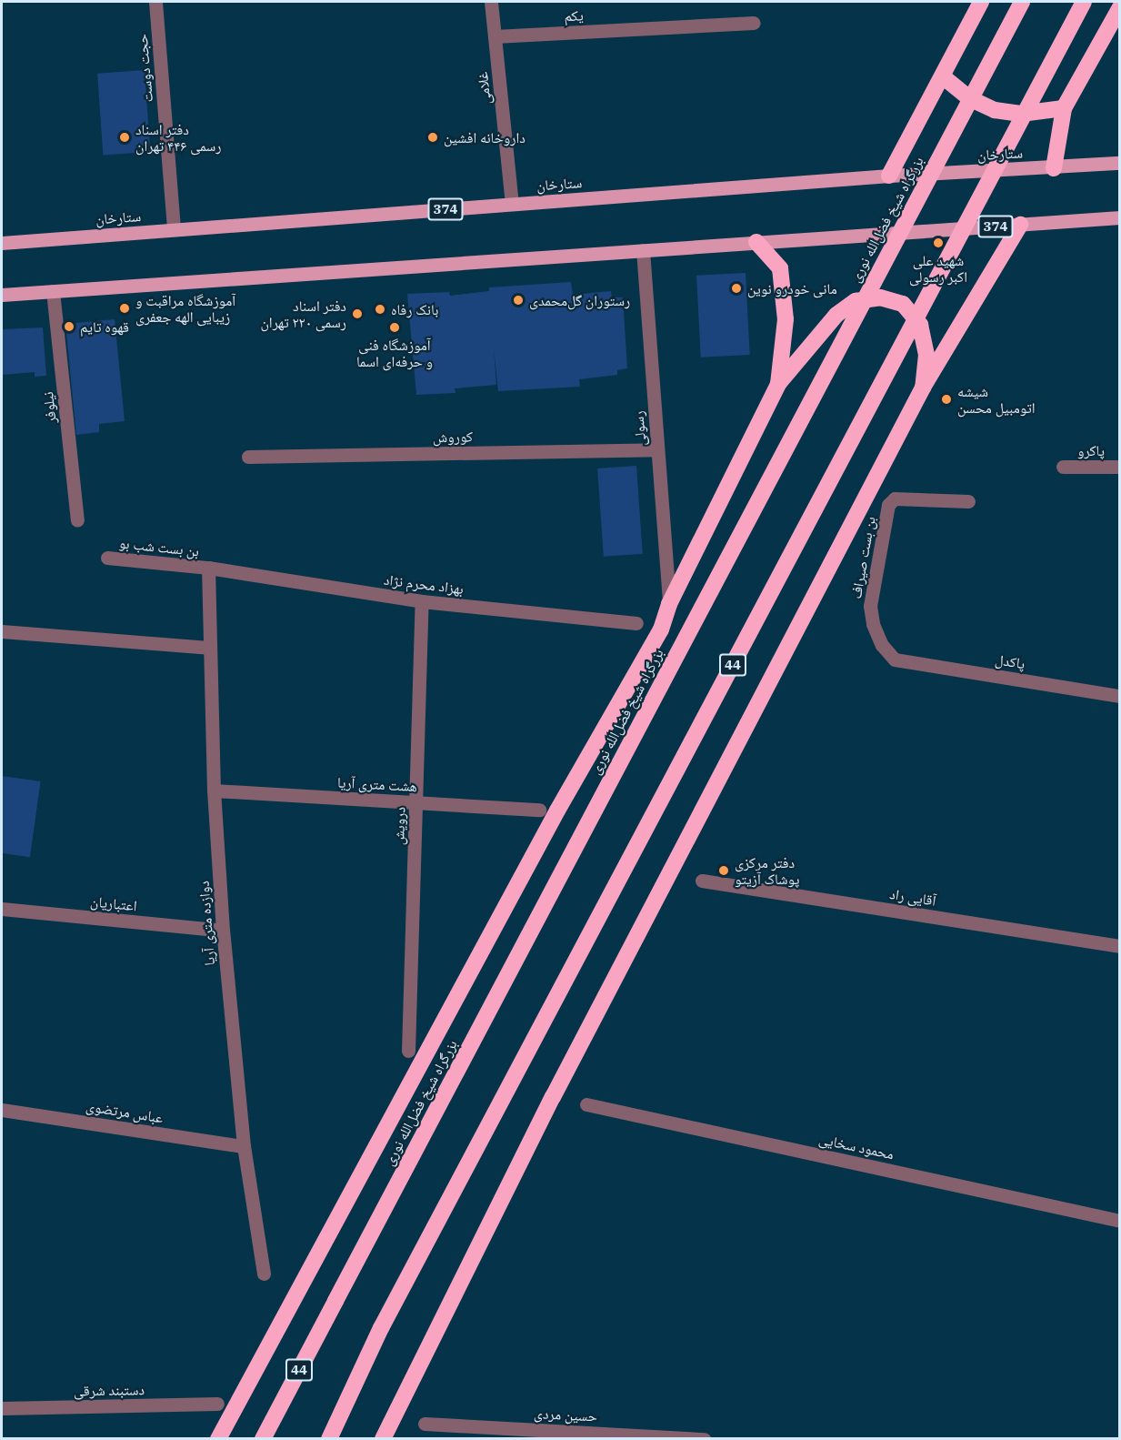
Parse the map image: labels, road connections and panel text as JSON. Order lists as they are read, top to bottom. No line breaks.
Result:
{"streets":{"highway":["بزرگراه شیخ فضل‌الله نوری","44"],"main road":["ستارخان","374"],"street":["یکم","حجت دوست","غلامی","نیلوفر","رسولی","کوروش","پاکرو","بن بست شب بو","بن بست صیراف","بهزاد محرم نژاد","پاکدل","هشت متری آریا","درویش","آقایی راد","اعتباریان","دوازده متری آریا","عباس مرتضوی","محمود سخایی","دستبند شرقی","حسین مردی"]},"crossings":[["یکم","غلامی"],["حجت دوست","ستارخان"],["غلامی","ستارخان"],["374","نیلوفر"],["374","رسولی"],["رسولی","کوروش"],["بن بست شب بو","بهزاد محرم نژاد"],["بن بست شب بو","دوازده متری آریا"],["بن بست صیراف","پاکدل"],["بهزاد محرم نژاد","درویش"],["بهزاد محرم نژاد","دوازده متری آریا"],["هشت متری آریا","درویش"],["هشت متری آریا","دوازده متری آریا"],["اعتباریان","دوازده متری آریا"],["دوازده متری آریا","عباس مرتضوی"]],"places":["دفتر اسناد رسمی ۴۴۶ تهران","داروخانه افشین","شهید علی اکبر رسولی","مانی خودرو نوین","رستوران گل‌محمدی","آموزشگاه مراقبت و زیبایی الهه جعفری","بانک رفاه","دفتر اسناد رسمی ۲۲۰ تهران","قهوه تایم","آموزشگاه فنی و حرفه‌ای اسما","شیشه اتومبیل محسن","دفتر مرکزی پوشاک آزیتو"]}
